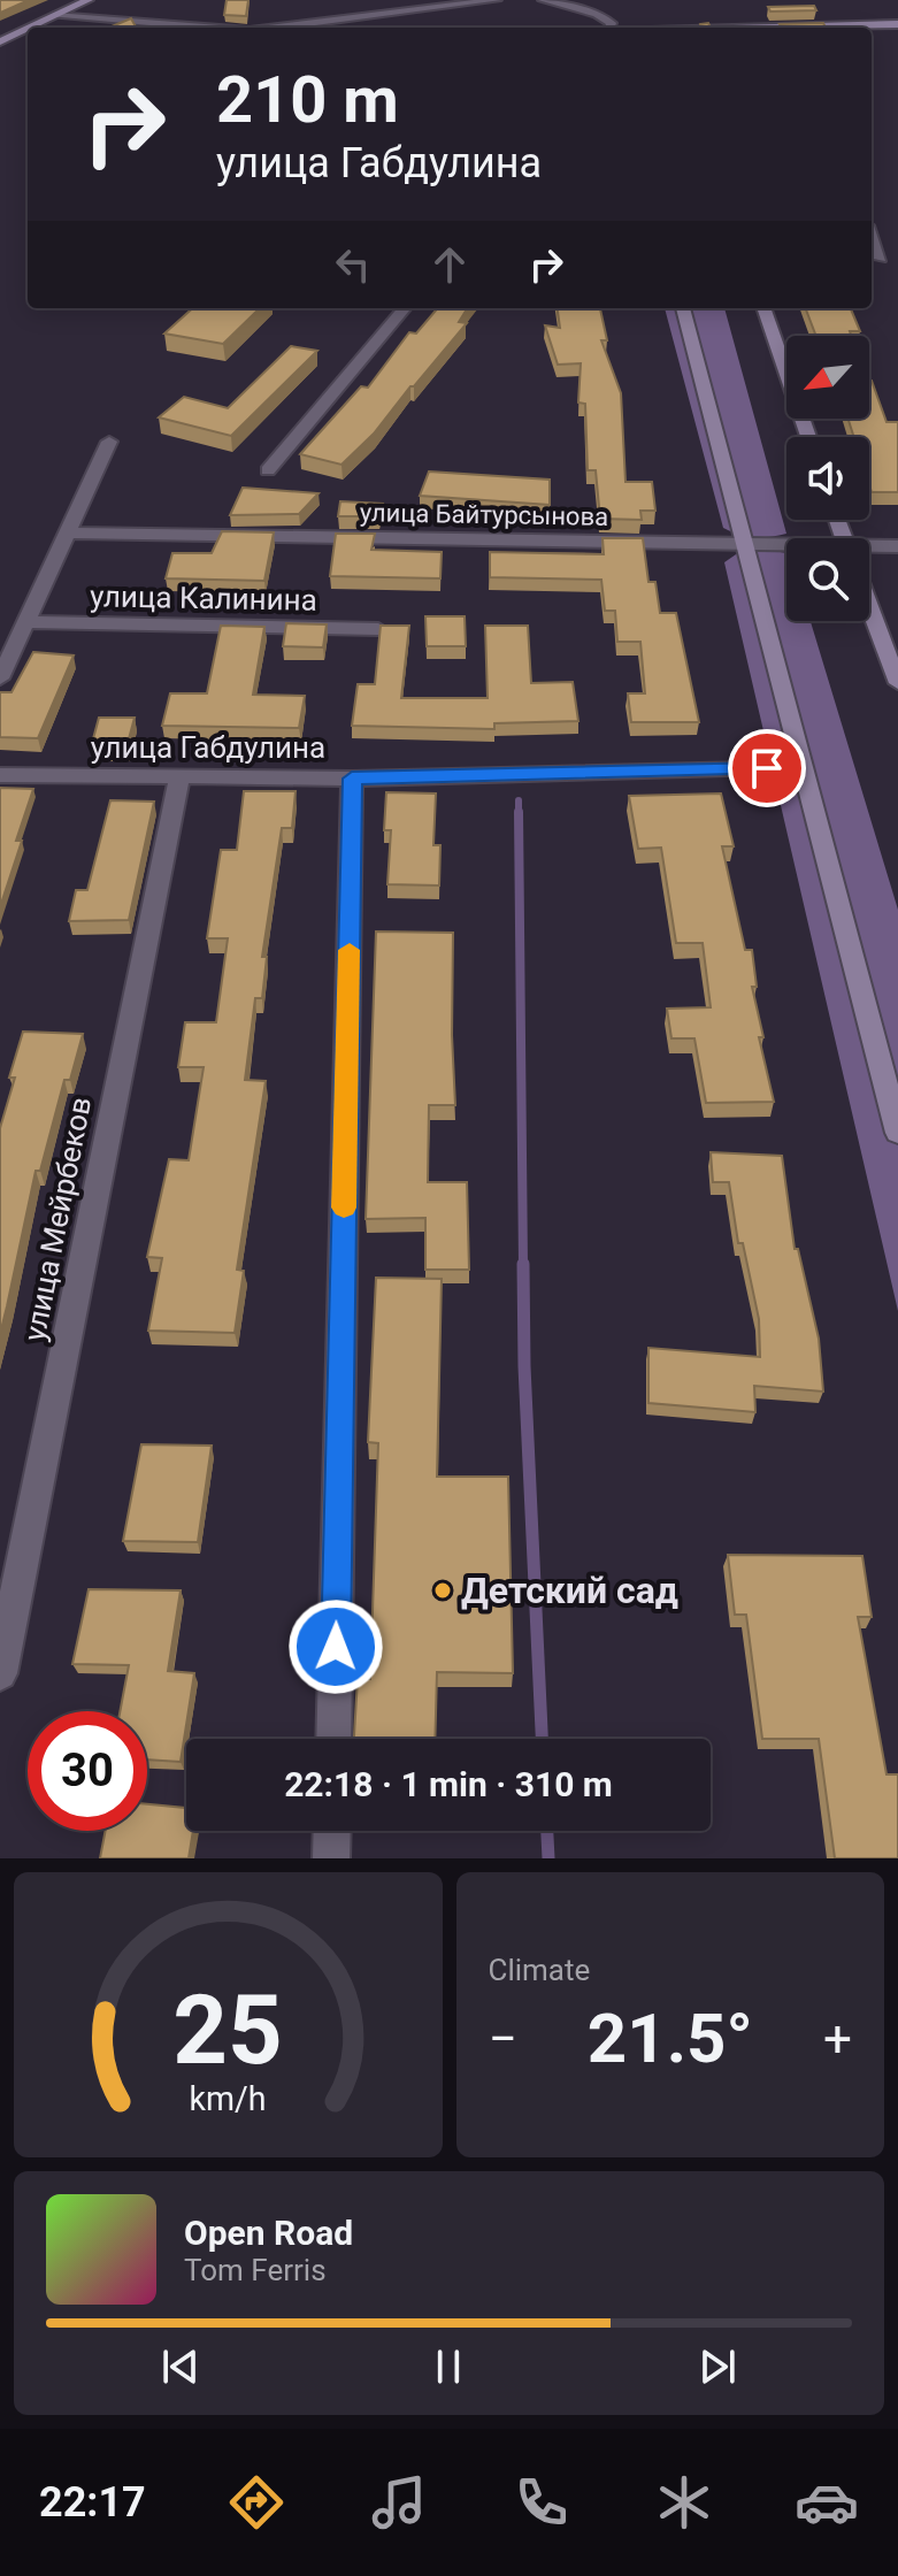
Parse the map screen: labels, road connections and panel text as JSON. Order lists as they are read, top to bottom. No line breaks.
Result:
{"streets":{"street":["улица Байтурсынова","улица Калинина","улица Габдулина","улица Мейрбеков"]},"crossings":[["улица Габдулина","улица Мейрбеков"]],"places":["Детский сад"],"north":"bottom left","page":{"turn":["210 m","улица Габдулина"],"limit":"30","trip":"22:18 · 1 min · 310 m","tile":"Climate","heat":["−","21.5°","+"],"song":["Open Road","Tom Ferris"],"tabs":"22:17","gauge":["25","km/h"]}}
